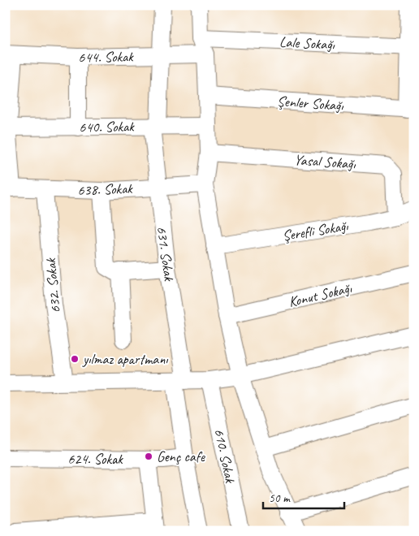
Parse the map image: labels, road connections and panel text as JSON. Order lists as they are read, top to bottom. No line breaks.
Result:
{"streets":{"street":["Lale Sokağı","644. Sokak","Şenler Sokağı","640. Sokak","Yasal Sokağı","638. Sokak","Şerefli Sokağı","631. Sokak","632. Sokak","Konut Sokağı","610. Sokak","624. Sokak"]},"crossings":[["644. Sokak","631. Sokak"],["640. Sokak","631. Sokak"],["Yasal Sokağı","Şerefli Sokağı"],["638. Sokak","631. Sokak"],["638. Sokak","632. Sokak"],["631. Sokak","624. Sokak"]],"places":["yılmaz apartmanı","Genç cafe"],"scale_bar":"50 m"}
